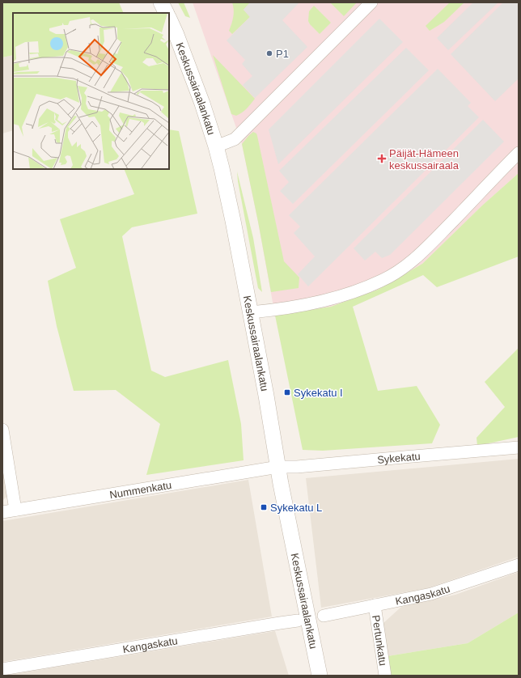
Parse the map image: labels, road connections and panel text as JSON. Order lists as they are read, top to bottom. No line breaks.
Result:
{"streets":{"street":["Keskussairaalankatu","Sykekatu","Nummenkatu","Kangaskatu","Pertunkatu"]},"crossings":[["Keskussairaalankatu","Sykekatu"],["Keskussairaalankatu","Nummenkatu"],["Sykekatu","Nummenkatu"],["Kangaskatu","Pertunkatu"]],"places":{"other":["P1"],"health":["Päijät-Hämeen keskussairaala"],"transit":["Sykekatu I","Sykekatu L"]}}
